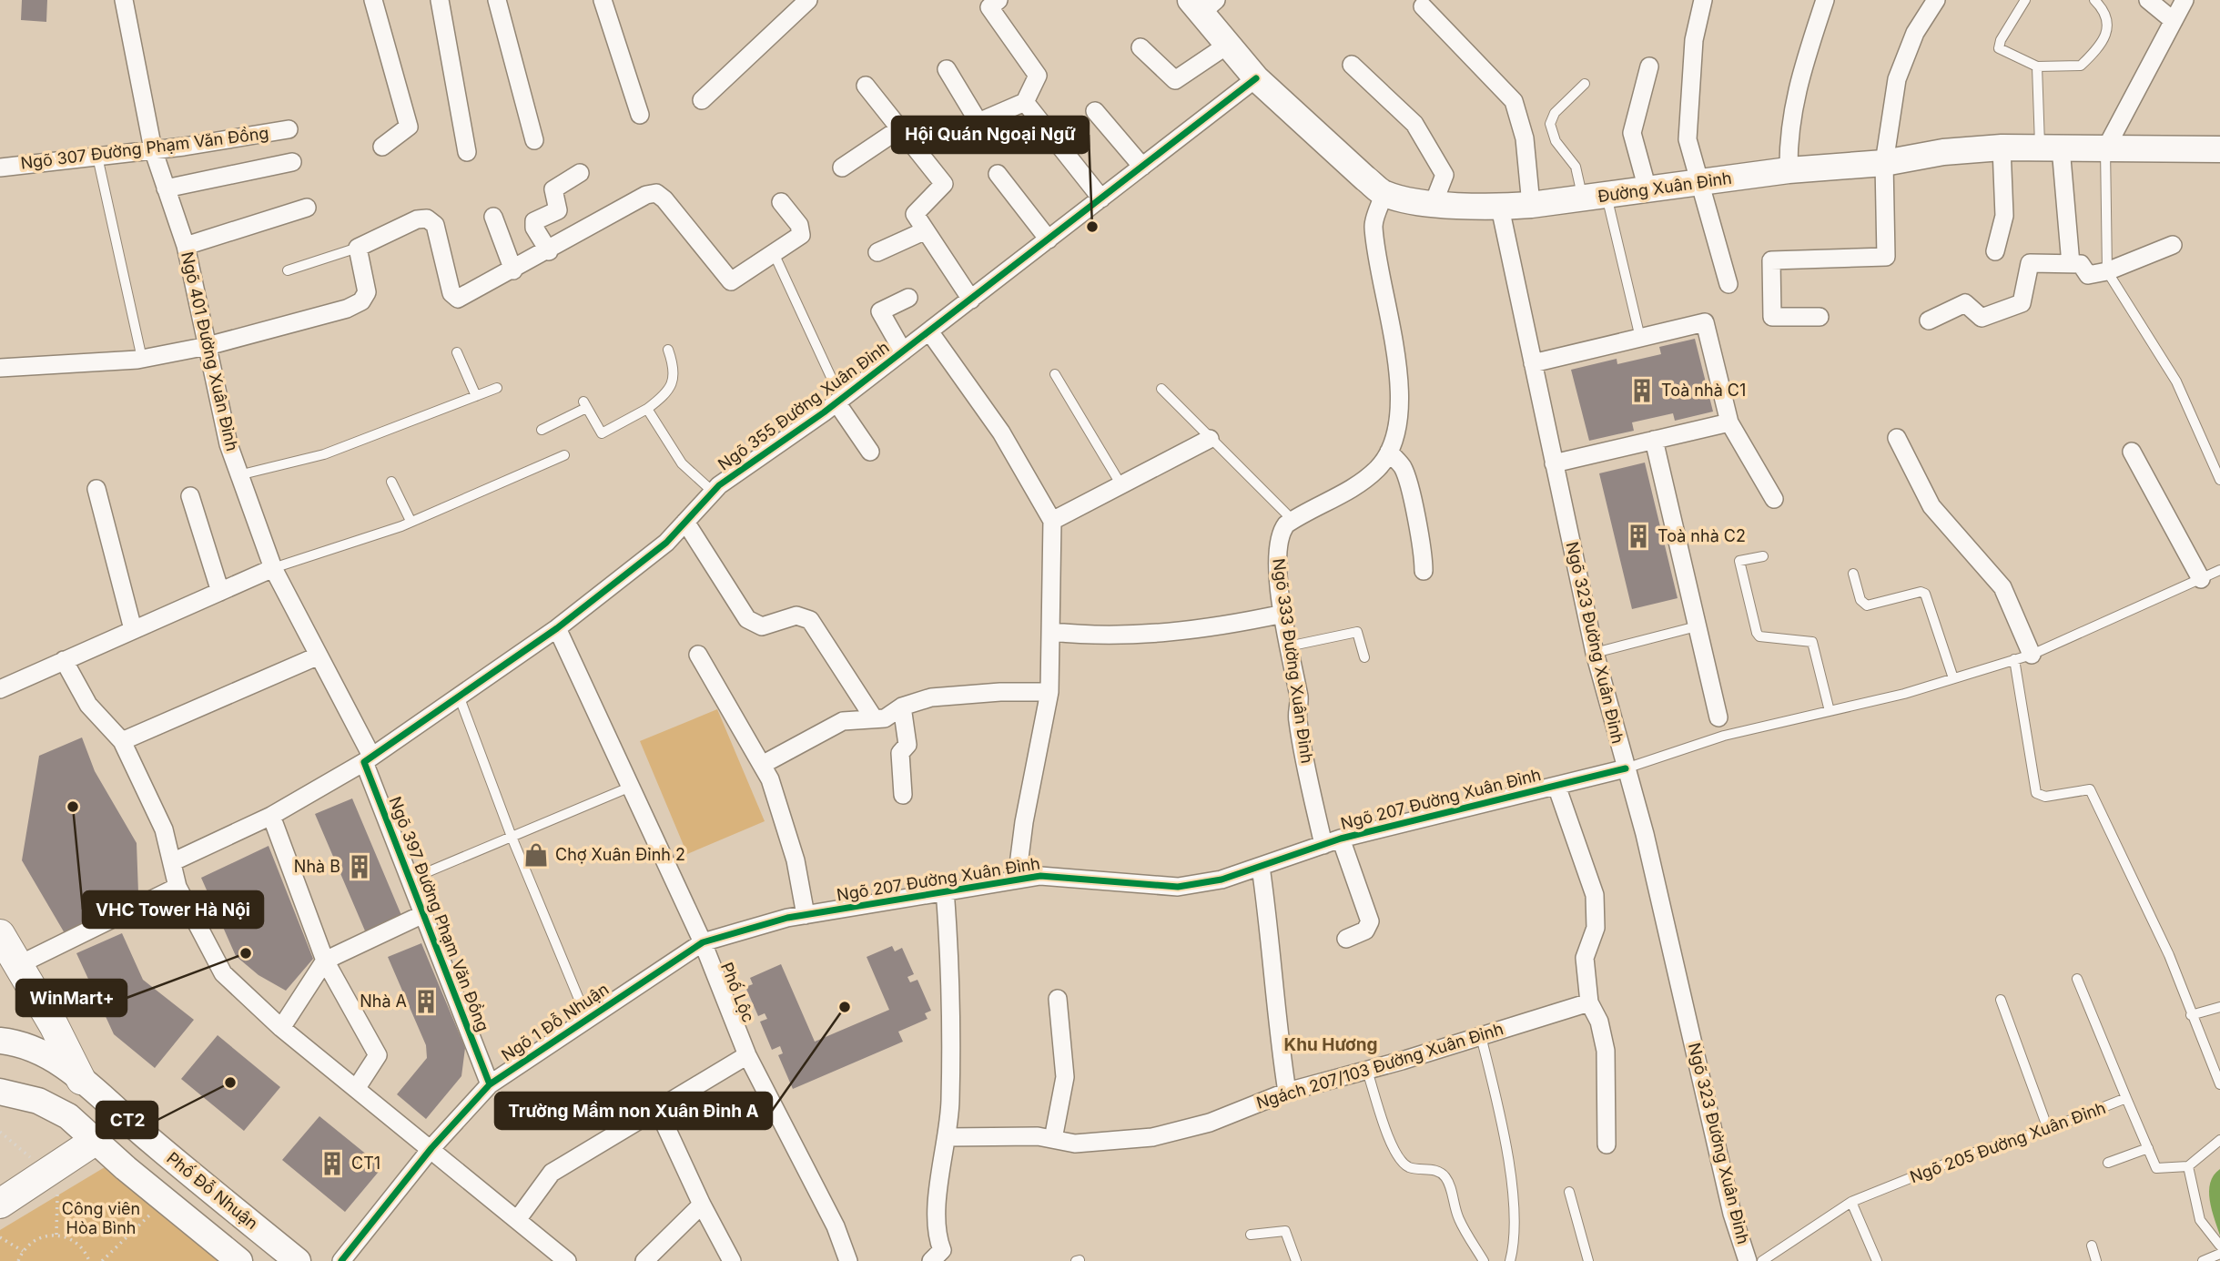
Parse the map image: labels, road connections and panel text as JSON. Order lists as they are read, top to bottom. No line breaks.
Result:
{"streets":{"street":["Ngõ 307 Đường Phạm Văn Đồng","Đường Xuân Đỉnh","Ngõ 401 Đường Xuân Đỉnh","Ngõ 355 Đường Xuân Đỉnh","Ngõ 323 Đường Xuân Đỉnh","Ngõ 333 Đường Xuân Đỉnh","Ngõ 207 Đường Xuân Đỉnh","Ngõ 397 Đường Phạm Văn Đồng","Phố Lộc","Ngõ 1 Đỗ Nhuận","Ngách 207/103 Đường Xuân Đỉnh","Phố Đỗ Nhuận"],"lane":["Ngõ 205 Đường Xuân Đỉnh"]},"crossings":[["Ngõ 307 Đường Phạm Văn Đồng","Ngõ 401 Đường Xuân Đỉnh"],["Đường Xuân Đỉnh","Ngõ 323 Đường Xuân Đỉnh"],["Ngõ 401 Đường Xuân Đỉnh","Ngõ 355 Đường Xuân Đỉnh"],["Ngõ 401 Đường Xuân Đỉnh","Ngõ 397 Đường Phạm Văn Đồng"],["Ngõ 355 Đường Xuân Đỉnh","Ngõ 397 Đường Phạm Văn Đồng"],["Ngõ 355 Đường Xuân Đỉnh","Phố Lộc"],["Ngõ 323 Đường Xuân Đỉnh","Ngõ 207 Đường Xuân Đỉnh"],["Ngõ 333 Đường Xuân Đỉnh","Ngõ 207 Đường Xuân Đỉnh"],["Ngõ 207 Đường Xuân Đỉnh","Phố Lộc"],["Ngõ 207 Đường Xuân Đỉnh","Ngõ 1 Đỗ Nhuận"],["Ngõ 397 Đường Phạm Văn Đồng","Ngõ 1 Đỗ Nhuận"],["Phố Lộc","Ngõ 1 Đỗ Nhuận"]],"districts":["Khu Hương"],"parks":["Công viên Hòa Bình"],"places":{"other":["Hội Quán Ngoại Ngữ","VHC Tower Hà Nội","WinMart+","Trường Mầm non Xuân Đỉnh A","CT2"],"building":["Toà nhà C1","Toà nhà C2","Nhà B","Nhà A","CT1"],"shop":["Chợ Xuân Đỉnh 2"]}}
